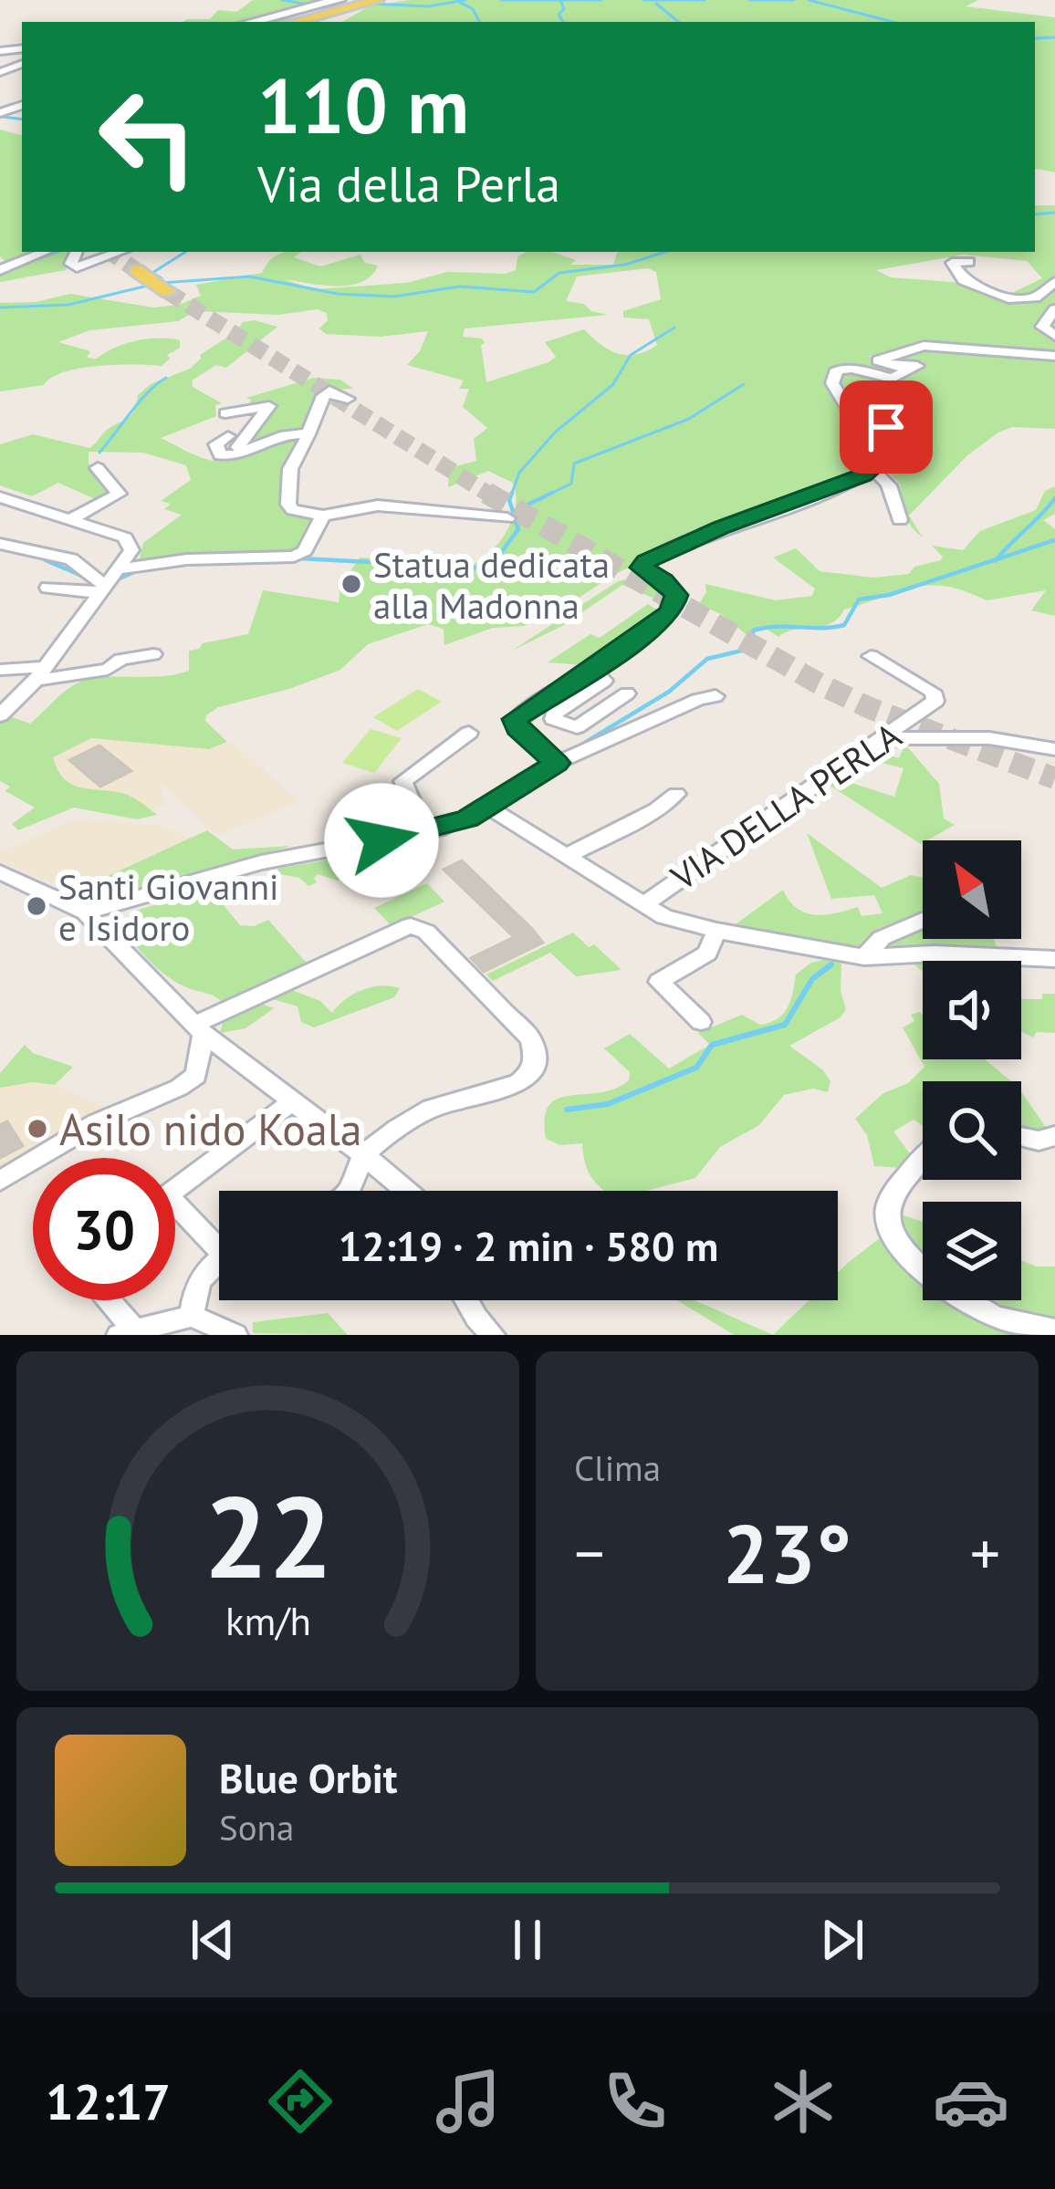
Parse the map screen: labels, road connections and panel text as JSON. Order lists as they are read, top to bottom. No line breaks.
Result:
{"streets":{"street":["VIA DELLA PERLA"]},"places":["Statua dedicata alla Madonna","Santi Giovanni e Isidoro","Asilo nido Koala"],"north":"top left","page":{"turn":["110 m","Via della Perla"],"limit":"30","trip":"12:19 · 2 min · 580 m","tile":"Clima","heat":["−","23°","+"],"song":["Blue Orbit","Sona"],"tabs":"12:17","gauge":["22","km/h"]}}
